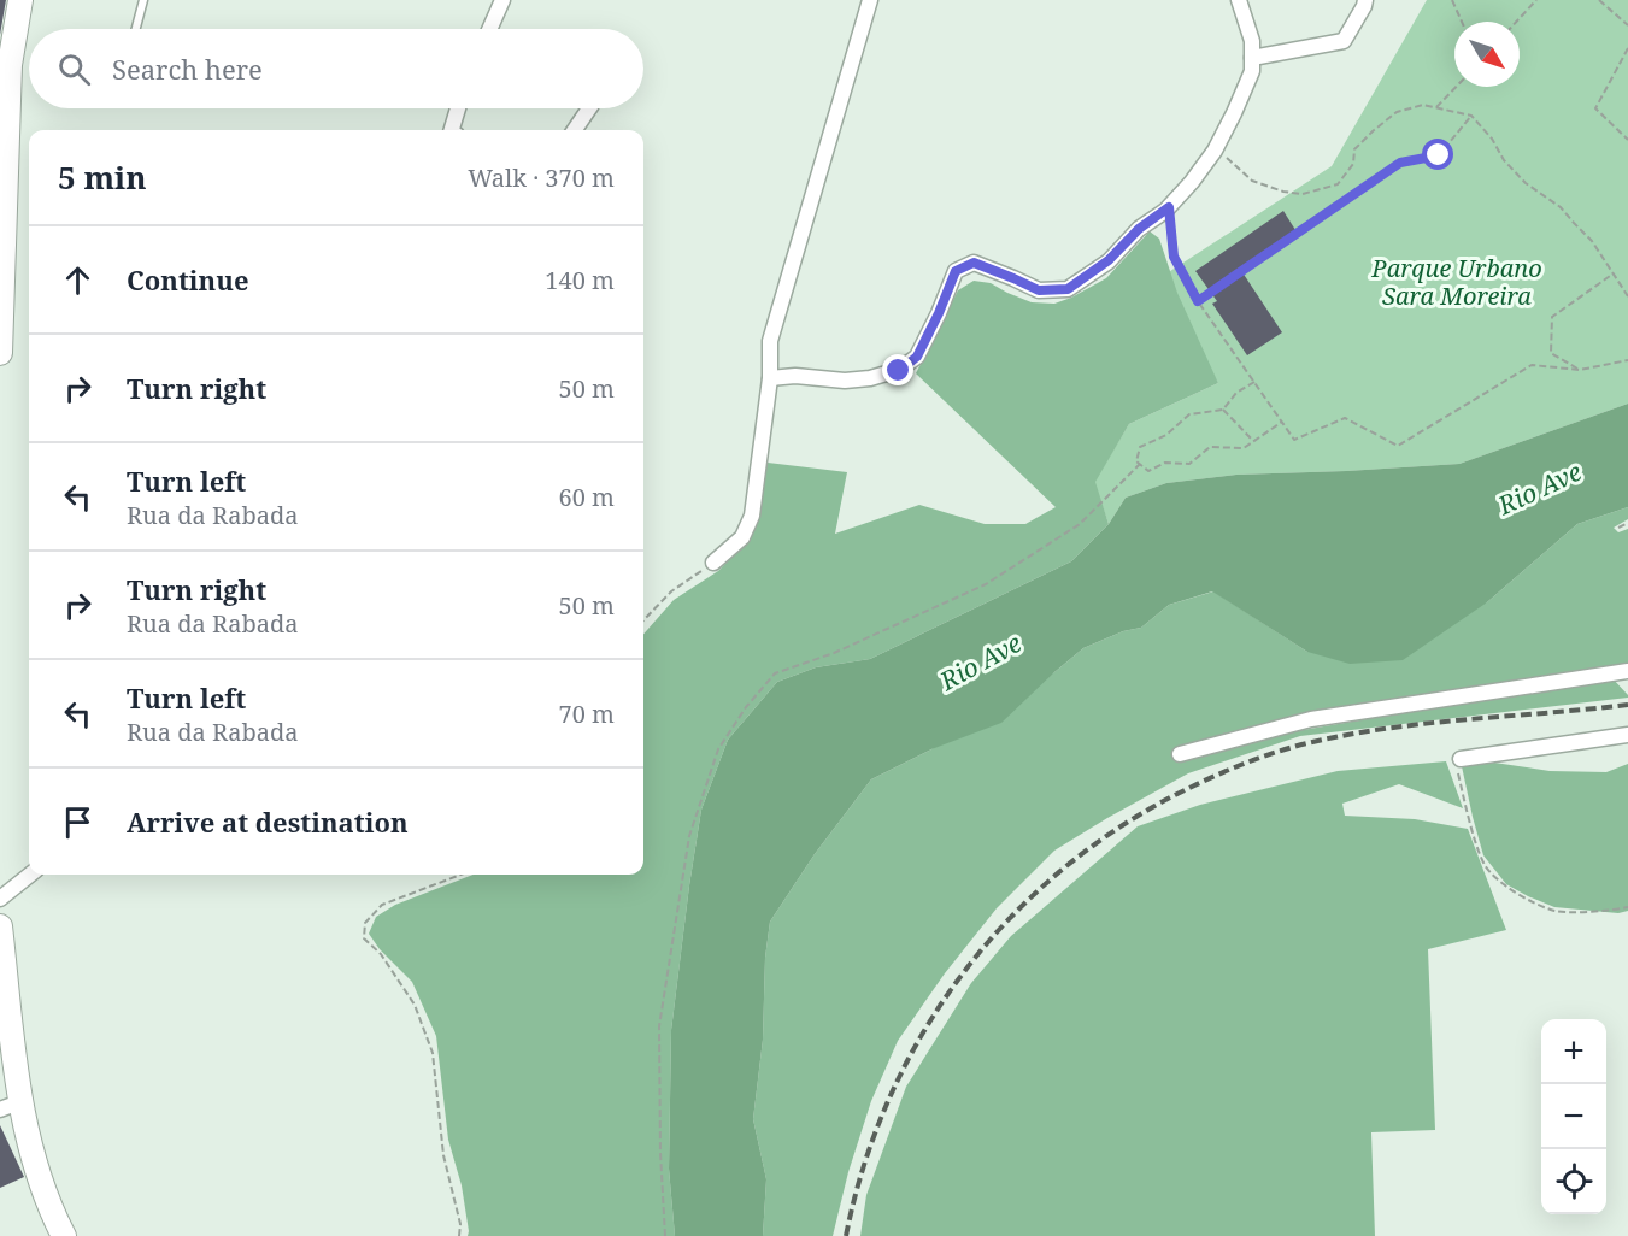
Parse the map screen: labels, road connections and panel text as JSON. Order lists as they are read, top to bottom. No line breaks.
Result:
{"water":["Rio Ave"],"parks":["Parque Urbano Sara Moreira"],"north":"bottom right","page":{"search":"Search here","heading":["5 min","Walk · 370 m"],"list":[["Continue","140 m"],["Turn right","50 m"],["Turn left","Rua da Rabada","60 m"],["Turn right","Rua da Rabada","50 m"],["Turn left","Rua da Rabada","70 m"],"Arrive at destination"],"map_buttons":["+","−"]}}
